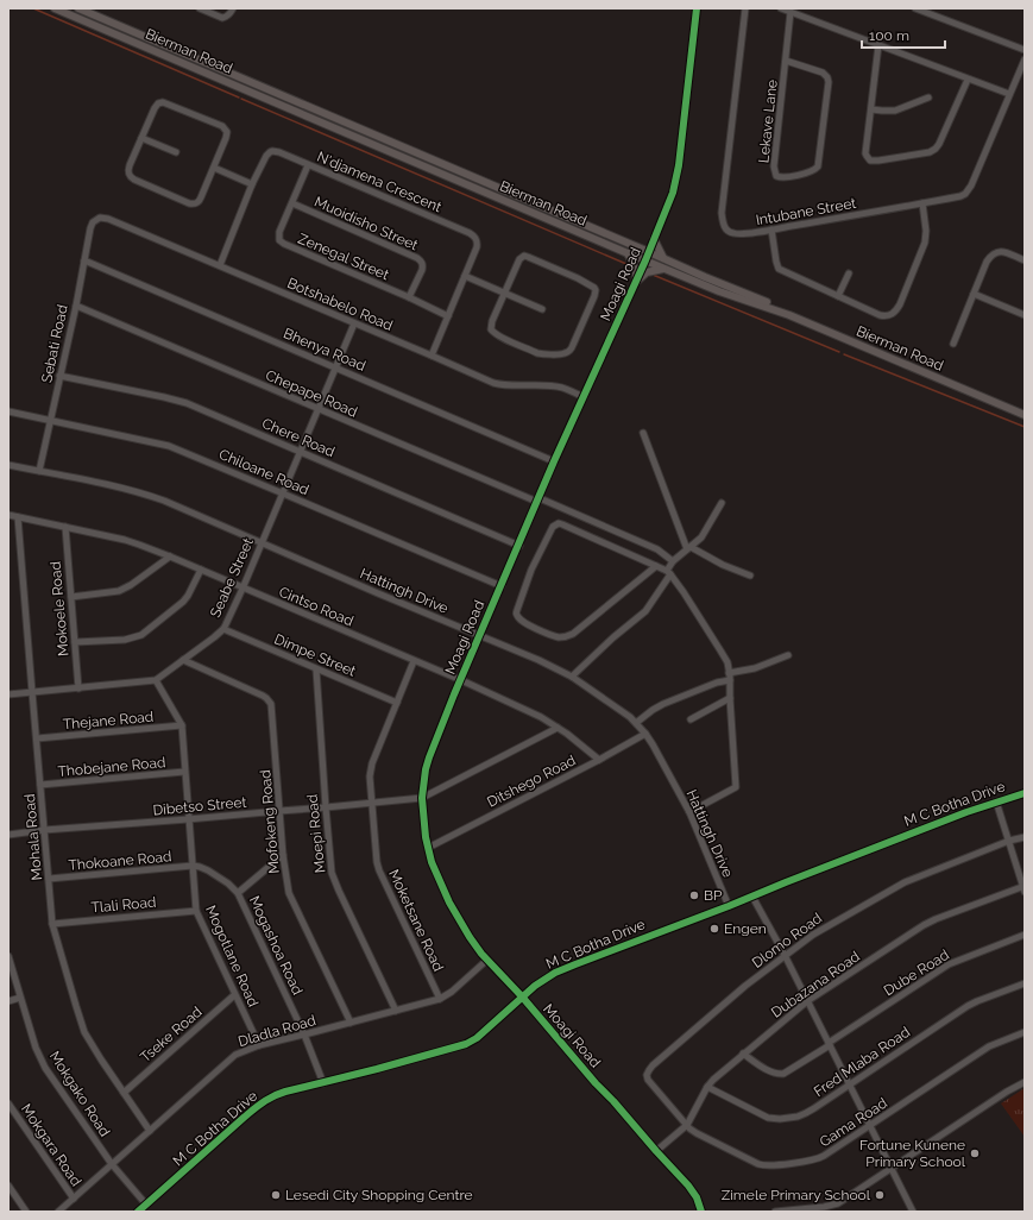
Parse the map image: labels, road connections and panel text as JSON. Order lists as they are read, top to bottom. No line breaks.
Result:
{"streets":{"main road":["Bierman Road"],"street":["Lekave Lane","N'djamena Crescent","Intubane Street","Muoidisho Street","Zenegal Street","Moagi Road","Botshabelo Road","Sebati Road","Bhenya Road","Chepape Road","Chere Road","Chiloane Road","Seabe Street","Hattingh Drive","Cintso Road","Mokoele Road","Dimpe Street","Thejane Road","Thobejane Road","Ditshego Road","M C Botha Drive","Dibetso Street","Mofokeng Road","Moepi Road","Mohala Road","Thokoane Road","Tlali Road","Moketsane Road","Dlomo Road","Mogashoa Road","Mogotlane Road","Dube Road","Dubazana Road","Dladla Road","Tseke Road","Fred Mlaba Road","Mokgako Road","Gama Road","Mokgara Road"]},"crossings":[["Bierman Road","Moagi Road"],["N'djamena Crescent","Zenegal Street"],["N'djamena Crescent","Botshabelo Road"],["Muoidisho Street","Zenegal Street"],["Moagi Road","Botshabelo Road"],["Moagi Road","Bhenya Road"],["Moagi Road","Chepape Road"],["Moagi Road","Chere Road"],["Moagi Road","Chiloane Road"],["Moagi Road","Hattingh Drive"],["Moagi Road","Cintso Road"],["Moagi Road","Ditshego Road"],["Moagi Road","M C Botha Drive"],["Moagi Road","Dibetso Street"],["Moagi Road","Dubazana Road"],["Moagi Road","Dladla Road"],["Botshabelo Road","Sebati Road"],["Botshabelo Road","Seabe Street"],["Sebati Road","Bhenya Road"],["Sebati Road","Chepape Road"],["Sebati Road","Chere Road"],["Sebati Road","Chiloane Road"],["Sebati Road","Hattingh Drive"],["Bhenya Road","Seabe Street"],["Chepape Road","Seabe Street"],["Chere Road","Seabe Street"],["Chiloane Road","Seabe Street"],["Seabe Street","Hattingh Drive"],["Seabe Street","Cintso Road"],["Seabe Street","Mokoele Road"],["Seabe Street","Dimpe Street"],["Seabe Street","Mofokeng Road"],["Seabe Street","Mohala Road"],["Seabe Street","Mogotlane Road"],["Hattingh Drive","Ditshego Road"],["Hattingh Drive","M C Botha Drive"],["Cintso Road","Mokoele Road"],["Cintso Road","Ditshego Road"],["Cintso Road","Dibetso Street"],["Cintso Road","Mohala Road"],["Cintso Road","Moketsane Road"],["Dimpe Street","Moepi Road"],["Dimpe Street","Moketsane Road"],["Thejane Road","Mohala Road"],["Thejane Road","Mogotlane Road"],["Thobejane Road","Mohala Road"],["Thobejane Road","Mogotlane Road"],["M C Botha Drive","Mogashoa Road"],["M C Botha Drive","Mokgako Road"],["Dibetso Street","Mofokeng Road"],["Dibetso Street","Moepi Road"],["Dibetso Street","Mohala Road"],["Dibetso Street","Moketsane Road"],["Dibetso Street","Mogotlane Road"],["Mofokeng Road","Dladla Road"],["Moepi Road","Dladla Road"],["Mohala Road","Thokoane Road"],["Mohala Road","Tlali Road"],["Mohala Road","Dladla Road"],["Mohala Road","Tseke Road"],["Thokoane Road","Mogashoa Road"],["Thokoane Road","Mogotlane Road"],["Tlali Road","Mogotlane Road"],["Moketsane Road","Dladla Road"],["Dlomo Road","Dubazana Road"],["Dlomo Road","Gama Road"],["Mogashoa Road","Mogotlane Road"],["Mogashoa Road","Dladla Road"],["Mogotlane Road","Dladla Road"],["Mogotlane Road","Tseke Road"],["Dube Road","Dubazana Road"],["Dubazana Road","Fred Mlaba Road"],["Dubazana Road","Gama Road"],["Dladla Road","Mokgako Road"],["Dladla Road","Mokgara Road"]],"places":["BP","Engen","Fortune Kunene Primary School","Lesedi City Shopping Centre","Zimele Primary School"],"scale_bar":"100 m"}
